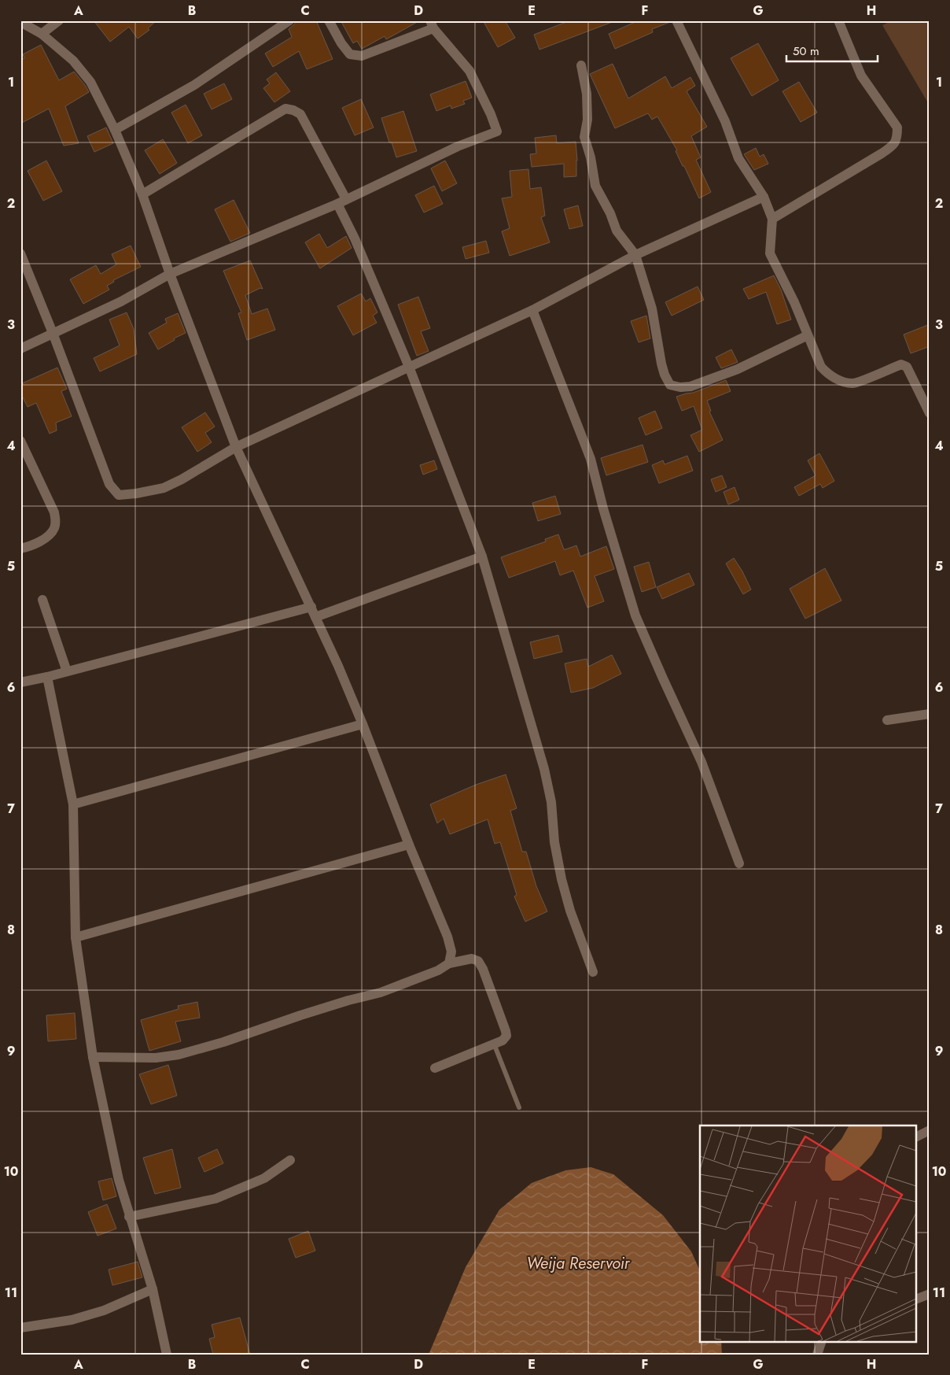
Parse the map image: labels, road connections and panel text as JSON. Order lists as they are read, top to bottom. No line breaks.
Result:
{"water":["Weija Reservoir"],"scale_bar":"50 m","grid":{"columns":["A","B","C","D","E","F","G","H"],"rows":["1","2","3","4","5","6","7","8","9","10","11"]}}
